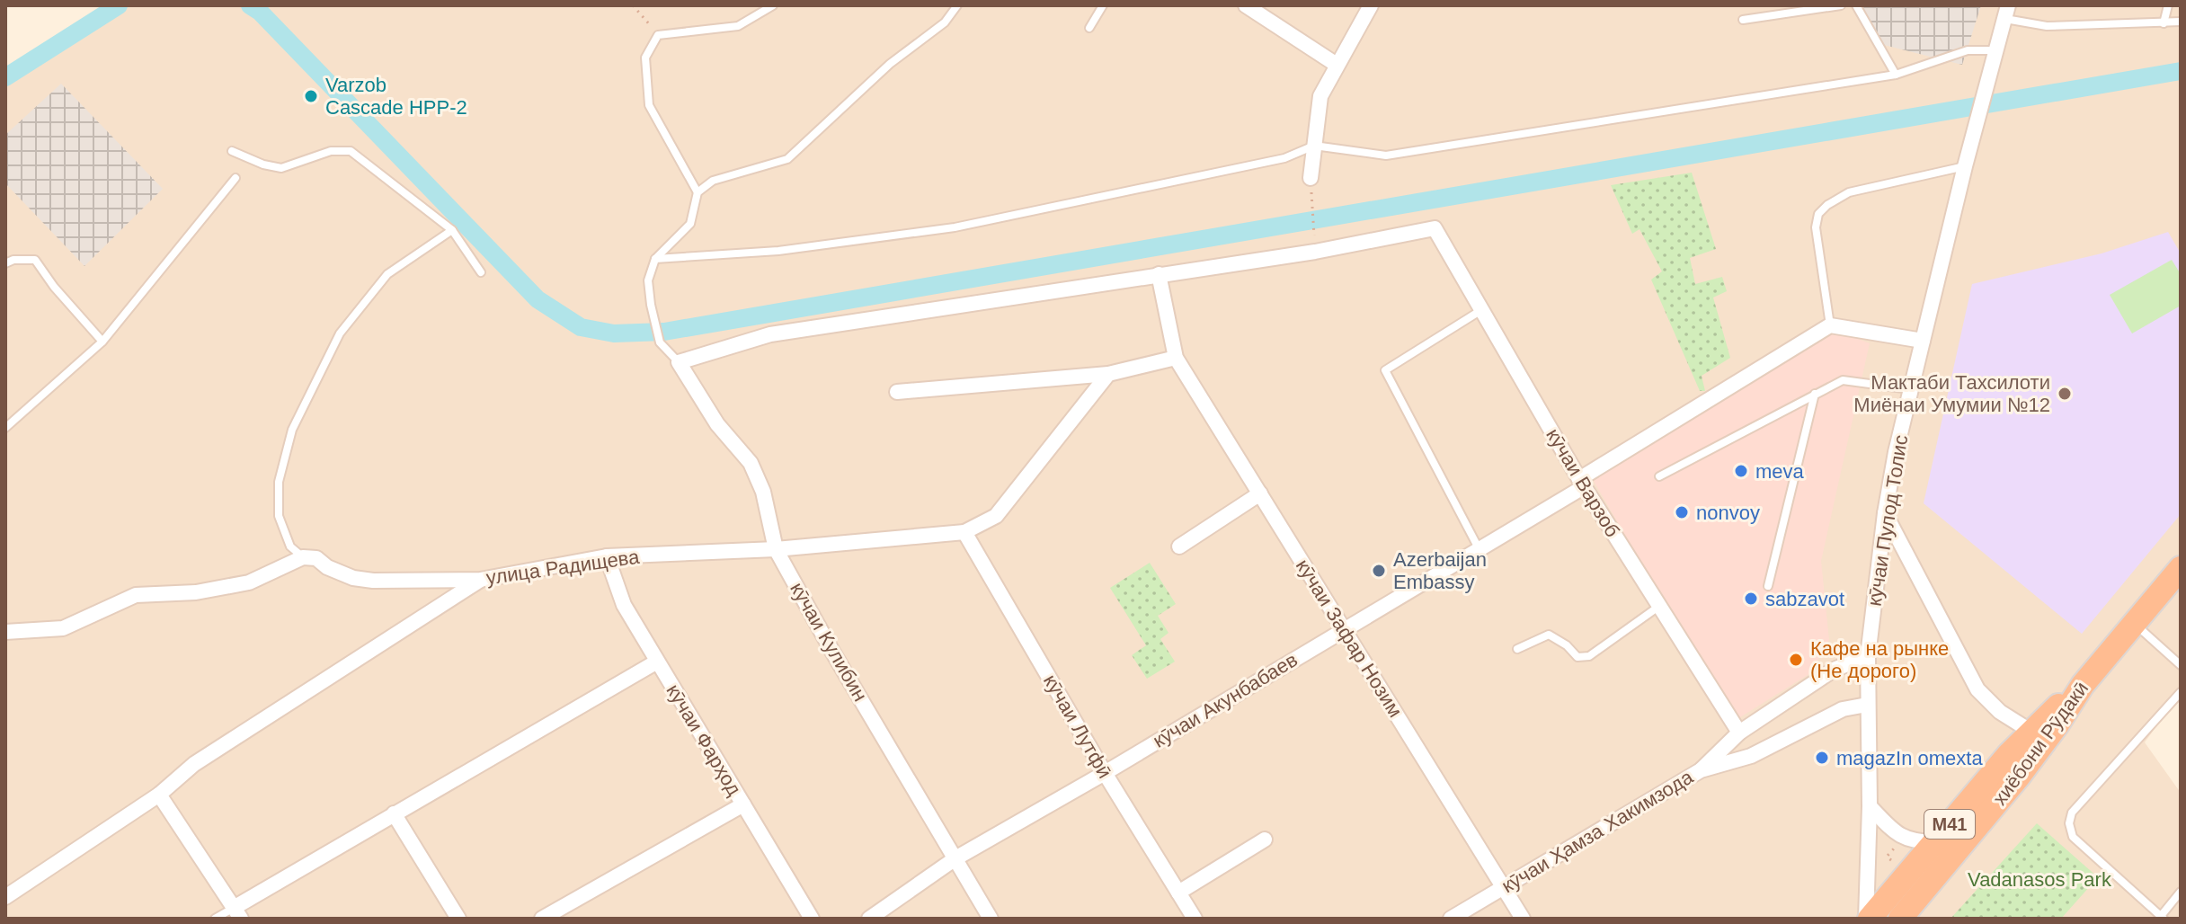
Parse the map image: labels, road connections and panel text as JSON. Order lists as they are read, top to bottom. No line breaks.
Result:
{"streets":{"highway":["хиёбони Рӯдакӣ","M41"],"street":["кӯчаи Варзоб","кӯчаи Пулод Толис","улица Радищева","кӯчаи Зафар Нозим","кӯчаи Кулибин","кӯчаи Акунбабаев","кӯчаи Лутфӣ","кӯчаи Фарҳод","кӯчаи Ҳамза Хакимзода"]},"crossings":[["кӯчаи Варзоб","кӯчаи Акунбабаев"],["кӯчаи Пулод Толис","M41"],["кӯчаи Пулод Толис","кӯчаи Ҳамза Хакимзода"],["улица Радищева","кӯчаи Кулибин"],["улица Радищева","кӯчаи Лутфӣ"],["улица Радищева","кӯчаи Фарҳод"],["кӯчаи Зафар Нозим","кӯчаи Акунбабаев"],["кӯчаи Зафар Нозим","кӯчаи Ҳамза Хакимзода"],["кӯчаи Кулибин","кӯчаи Акунбабаев"],["кӯчаи Акунбабаев","кӯчаи Лутфӣ"],["хиёбони Рӯдакӣ","M41"]],"parks":["Vadanasos Park"],"places":["Varzob Cascade HPP-2","Мактаби Тахсилоти Миёнаи Умумии №12","meva","nonvoy","Azerbaijan Embassy","sabzavot","Кафе на рынке (Не дорого)","magazIn omexta"]}
